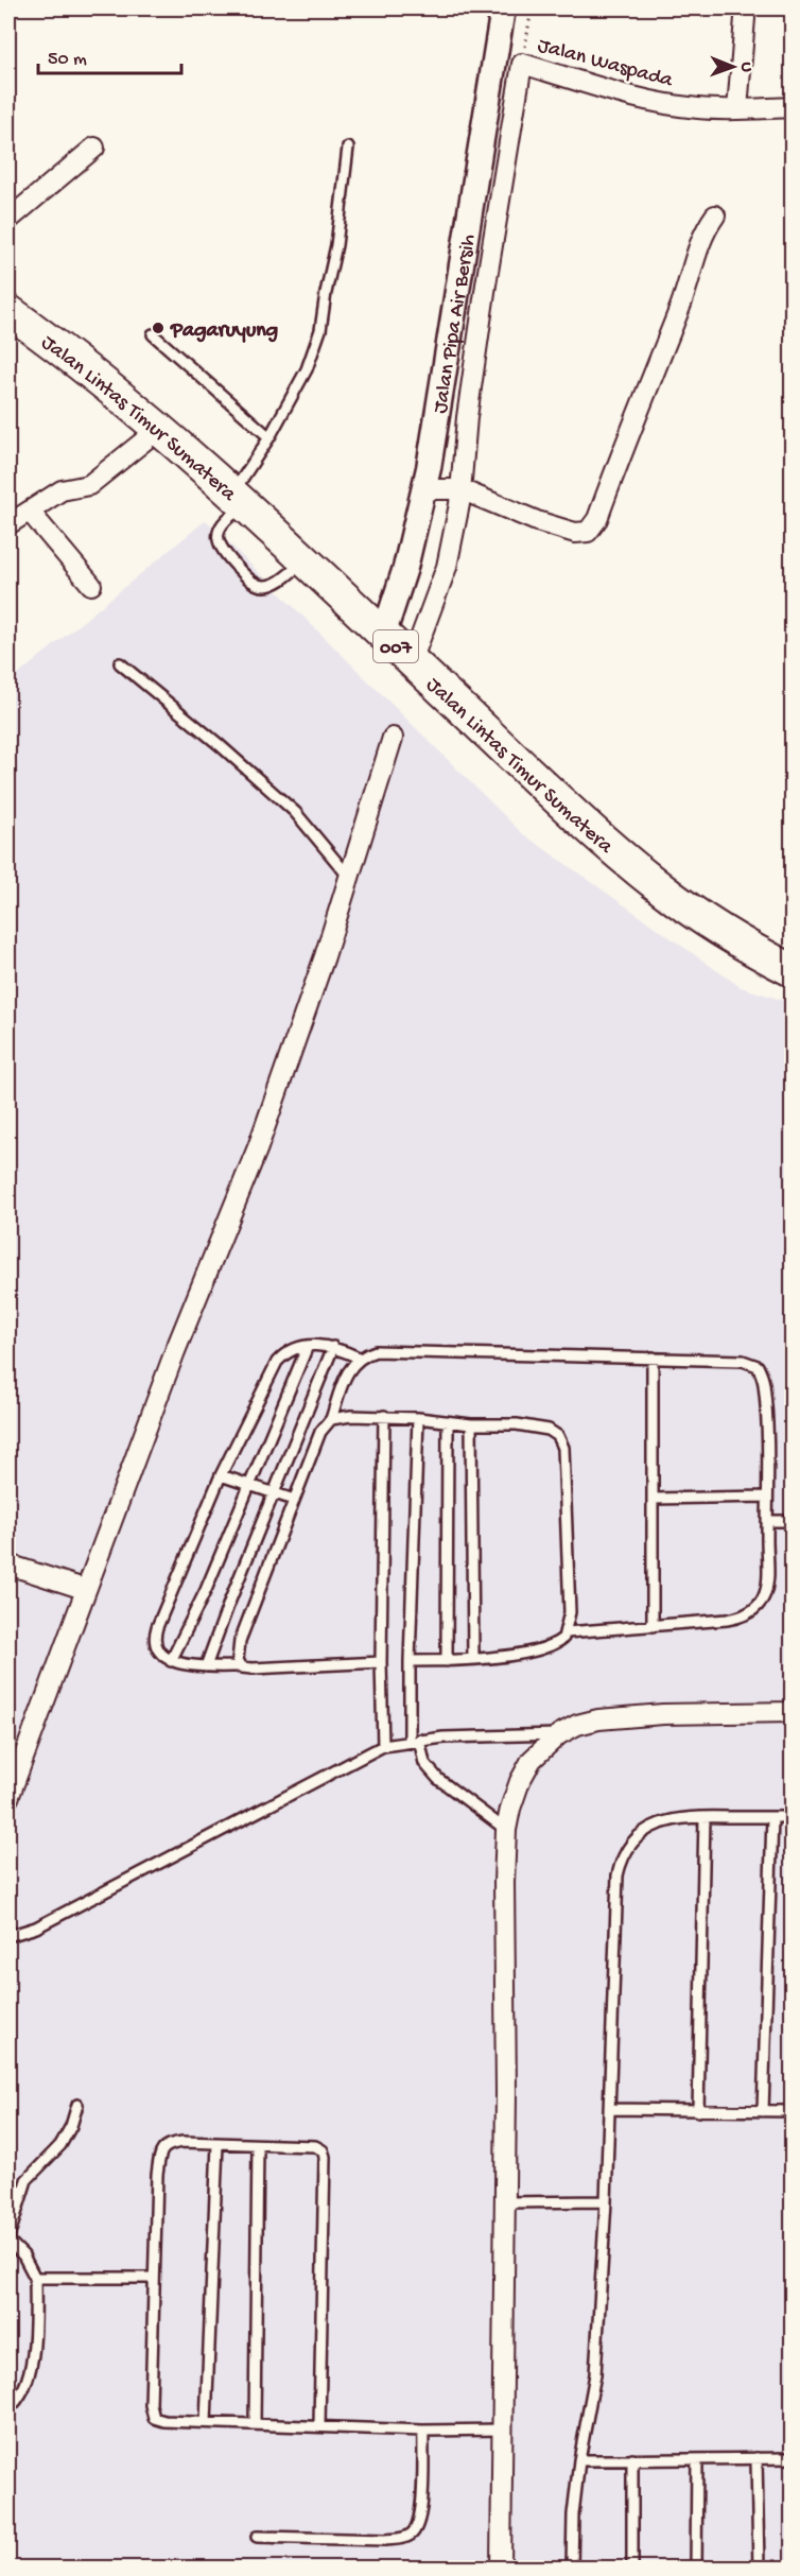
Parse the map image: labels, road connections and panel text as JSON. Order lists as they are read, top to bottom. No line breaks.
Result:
{"streets":{"highway":["Jalan Lintas Timur Sumatera","007"],"street":["Jalan Waspada","Jalan Pipa Air Bersih"]},"crossings":[["Jalan Pipa Air Bersih","Jalan Lintas Timur Sumatera"]],"places":["Pagaruyung"],"scale_bar":"50 m","north":"right"}
